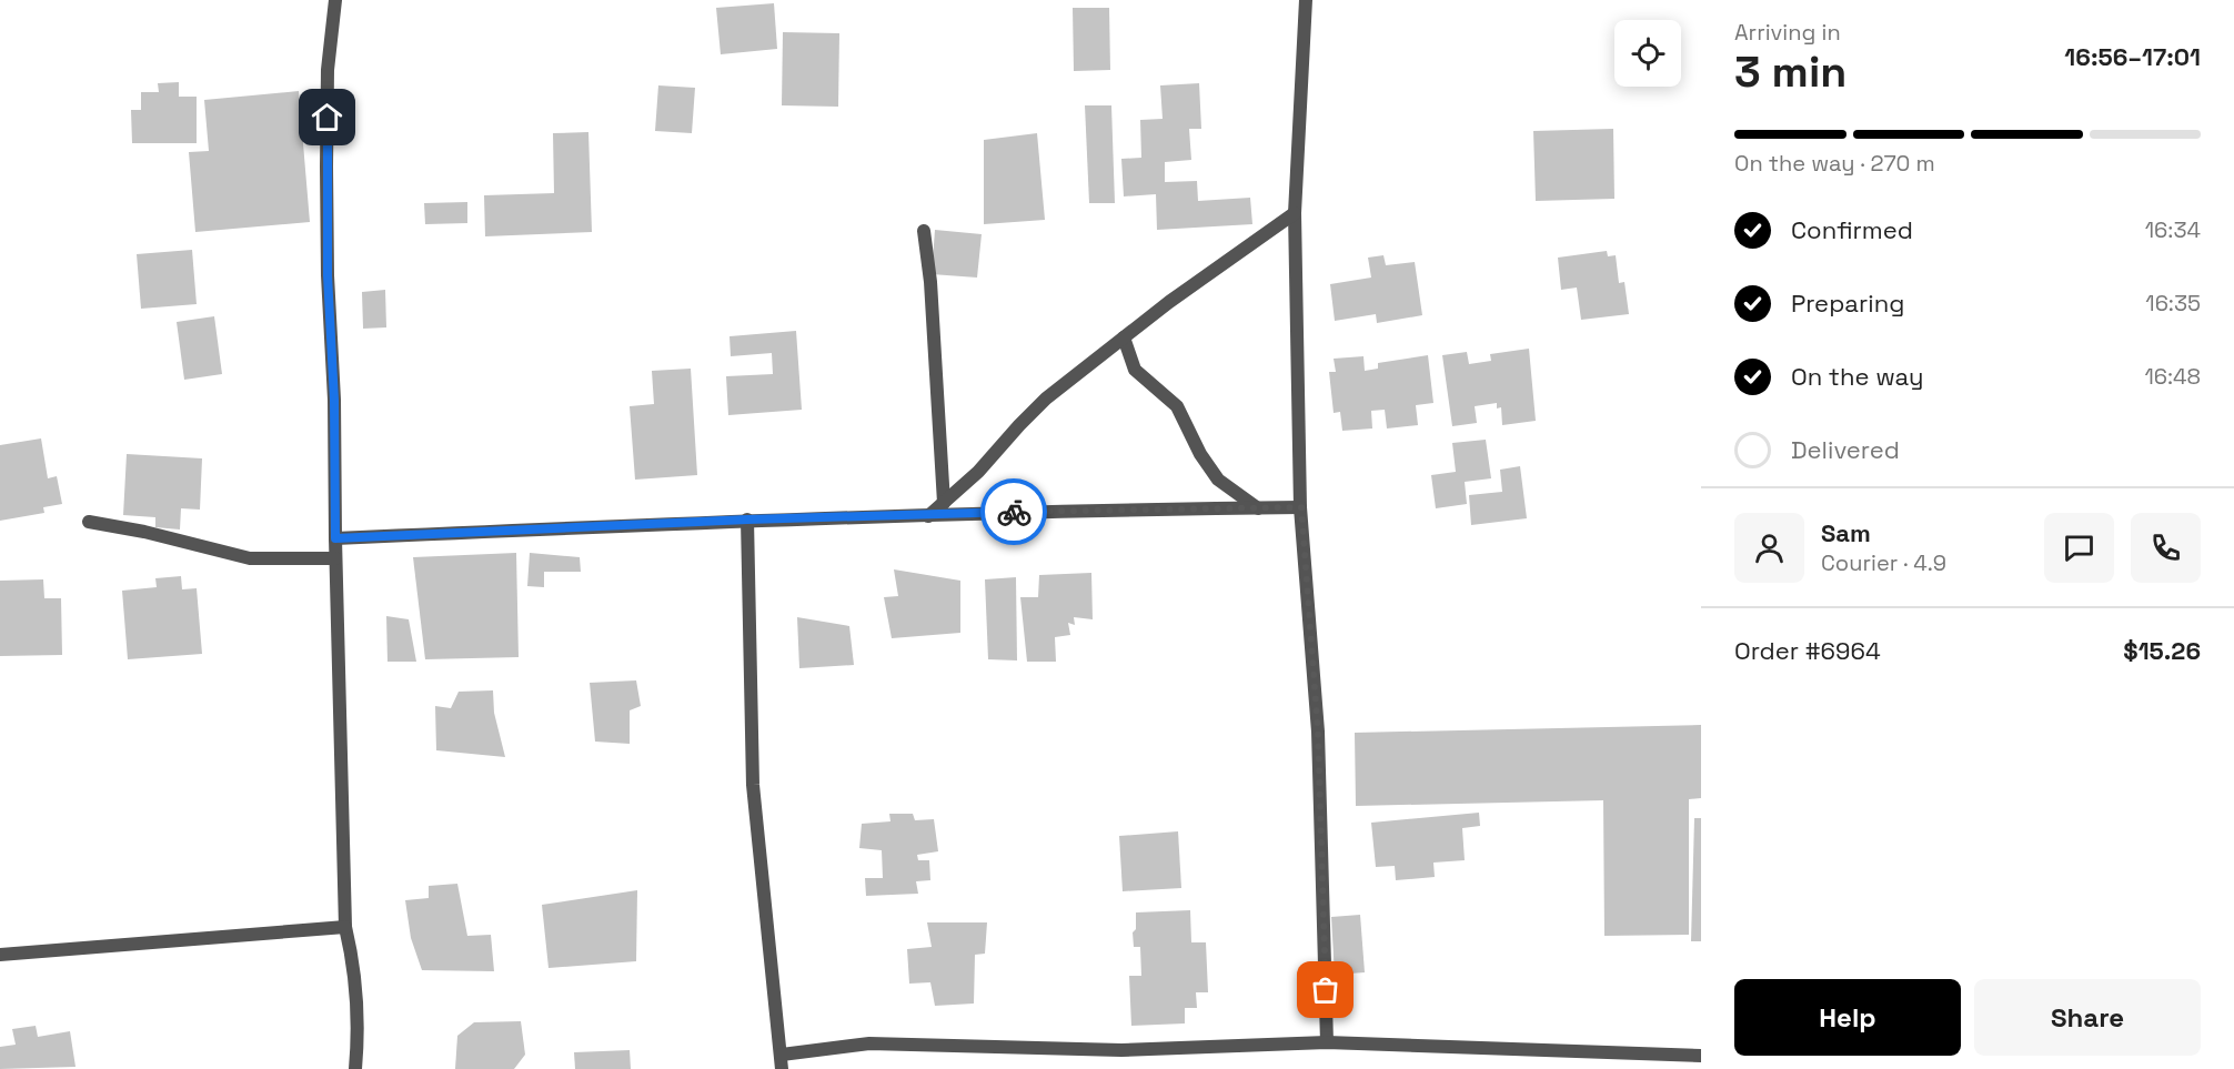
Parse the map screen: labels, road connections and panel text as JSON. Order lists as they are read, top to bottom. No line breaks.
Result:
{"page":{"heading":["3 min","Arriving in","16:56–17:01"],"panel":["Sam","Courier · 4.9","Order #6964","$15.26"],"bar":"On the way · 270 m","list":[["Confirmed","16:34"],["Preparing","16:35"],["On the way","16:48"],"Delivered"],"buttons":["Help","Share"]}}
